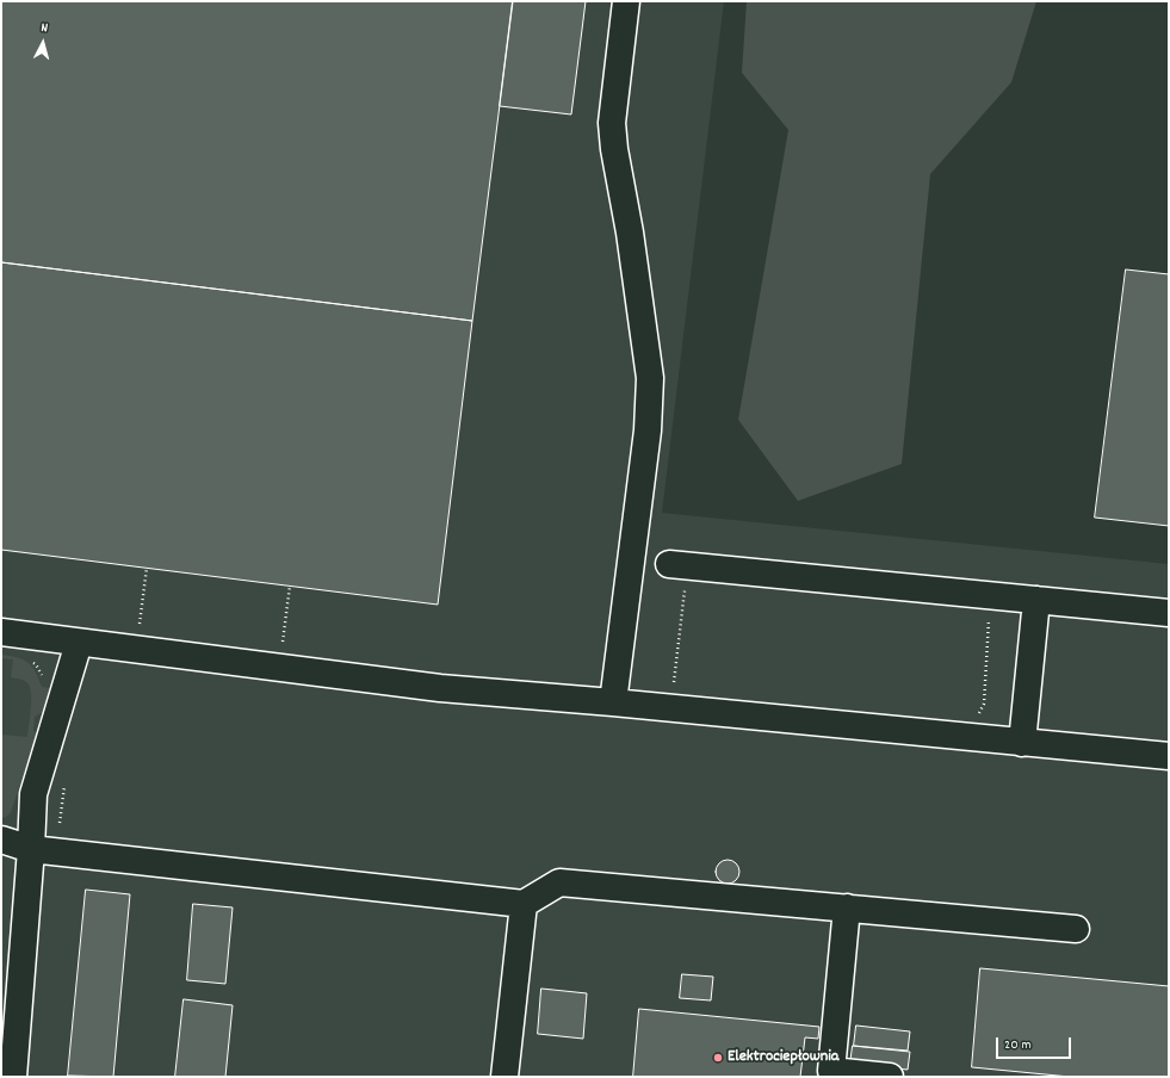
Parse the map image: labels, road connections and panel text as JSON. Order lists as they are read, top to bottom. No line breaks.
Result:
{"places":["Elektrociepłownia"],"scale_bar":"20 m","north":"top"}
